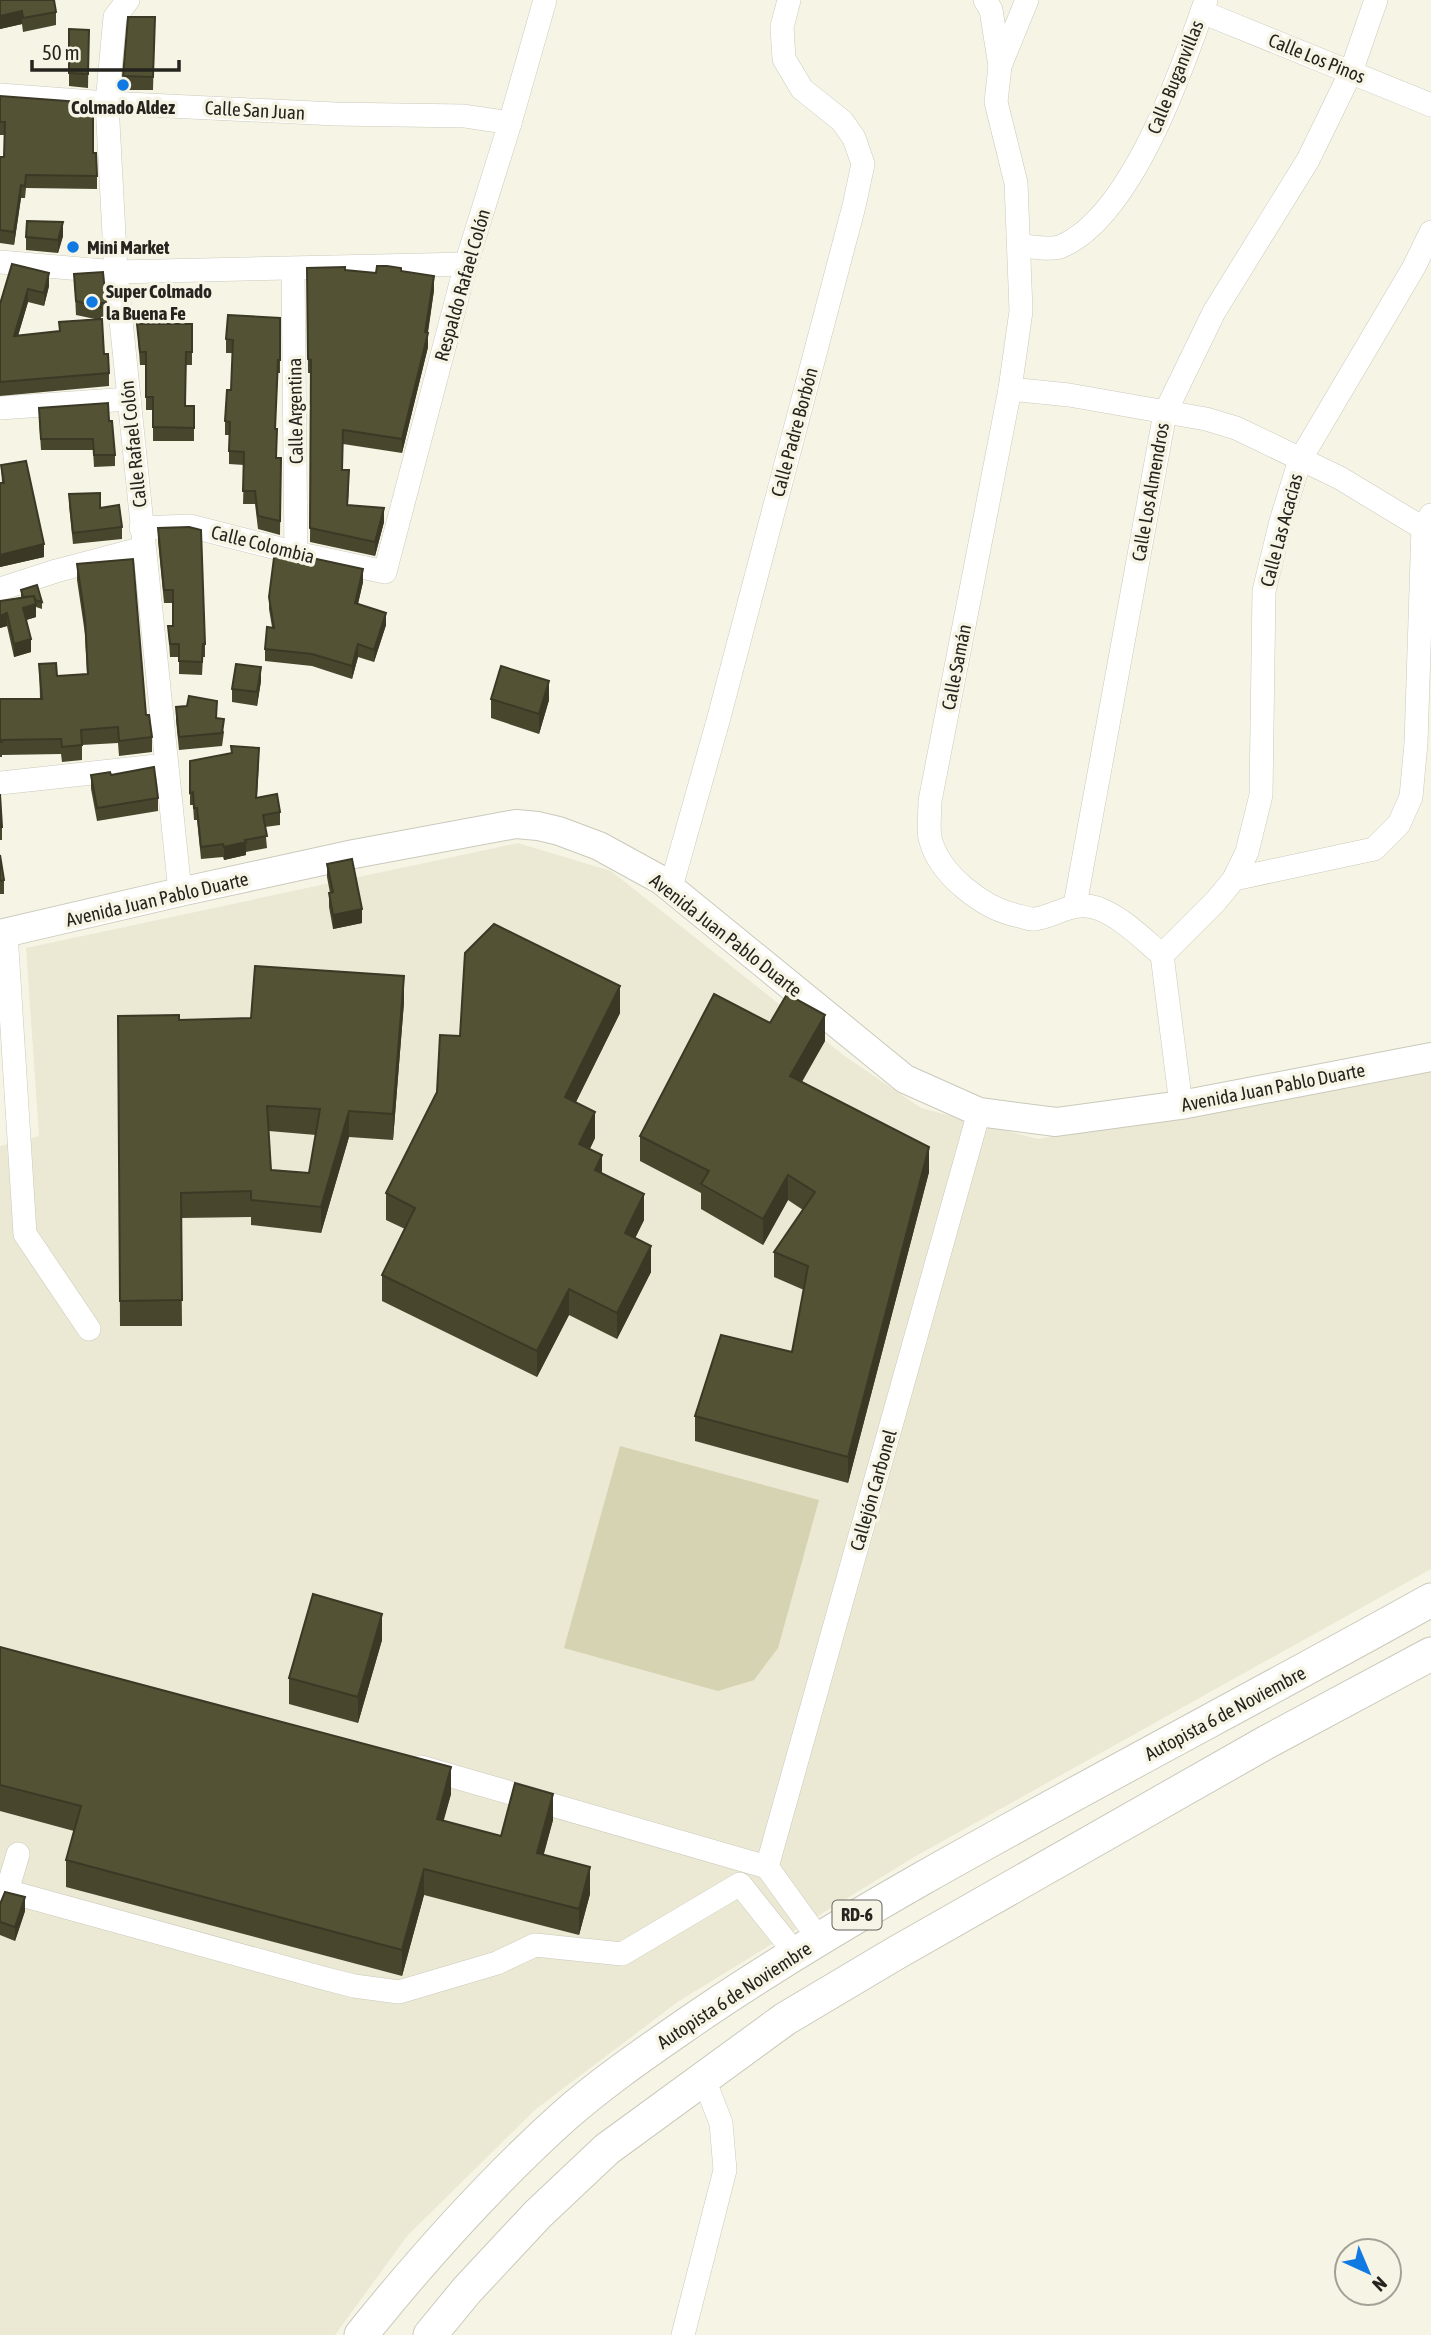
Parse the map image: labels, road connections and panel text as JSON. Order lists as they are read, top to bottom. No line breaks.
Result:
{"streets":{"highway":["Autopista 6 de Noviembre","RD-6"],"main road":["Avenida Juan Pablo Duarte"],"street":["Calle Los Pinos","Calle Buganvillas","Calle San Juan","Respaldo Rafael Colón","Calle Argentina","Calle Padre Borbón","Calle Rafael Colón","Calle Los Almendros","Calle Las Acacias","Calle Colombia","Calle Samán","Callejón Carbonel"]},"crossings":[["Calle Los Pinos","Calle Buganvillas"],["Calle Los Pinos","Calle Los Almendros"],["Calle Buganvillas","Calle Samán"],["Calle San Juan","Respaldo Rafael Colón"],["Calle San Juan","Calle Rafael Colón"],["Respaldo Rafael Colón","Calle Colombia"],["Calle Argentina","Calle Colombia"],["Calle Padre Borbón","Avenida Juan Pablo Duarte"],["Calle Rafael Colón","Calle Colombia"],["Calle Rafael Colón","Avenida Juan Pablo Duarte"],["Calle Los Almendros","Calle Samán"],["Avenida Juan Pablo Duarte","Callejón Carbonel"]],"places":["Colmado Aldez","Mini Market","Super Colmado la Buena Fe"],"scale_bar":"50 m","north":"bottom right"}
